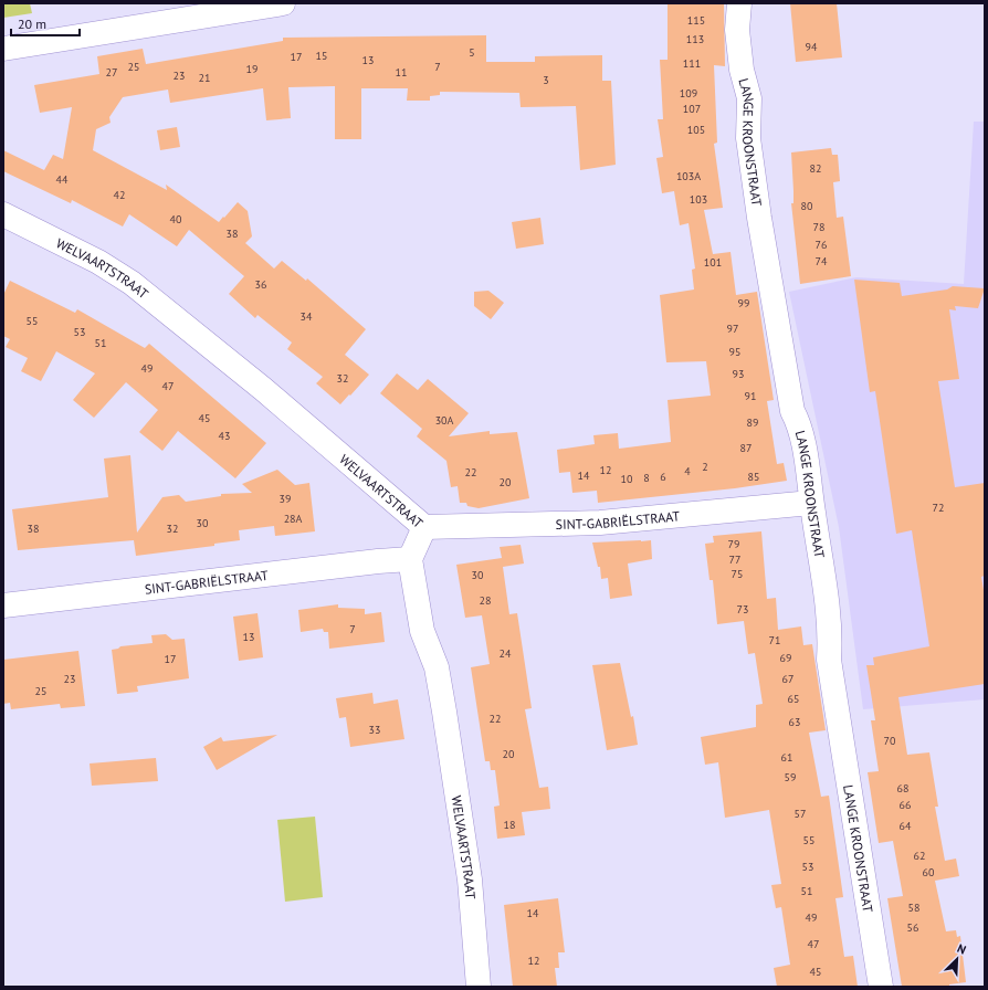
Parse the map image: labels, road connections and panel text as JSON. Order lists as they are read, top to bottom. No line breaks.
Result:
{"streets":{"street":["LANGE KROONSTRAAT","WELVAARTSTRAAT","SINT-GABRIËLSTRAAT"]},"crossings":[["LANGE KROONSTRAAT","SINT-GABRIËLSTRAAT"],["WELVAARTSTRAAT","SINT-GABRIËLSTRAAT"]],"house_numbers":["115","113","94","5","15","17","13","111","25","7","19","27","11","23","21","3","109","107","105","82","103A","44","42","103","80","40","78","38","76","74","101","36","99","34","55","97","53","51","95","49","93","32","47","91","45","30A","89","43","87","2","12","4","22","14","6","85","8","10","20","39","72","28A","30","38","32","79","77","75","30","28","73","7","13","71","24","69","17","23","67","25","65","22","63","33","70","20","61","59","68","66","57","18","64","55","62","53","60","51","58","14","49","56","47","12","45"],"scale_bar":"20 m","north":"top right"}
